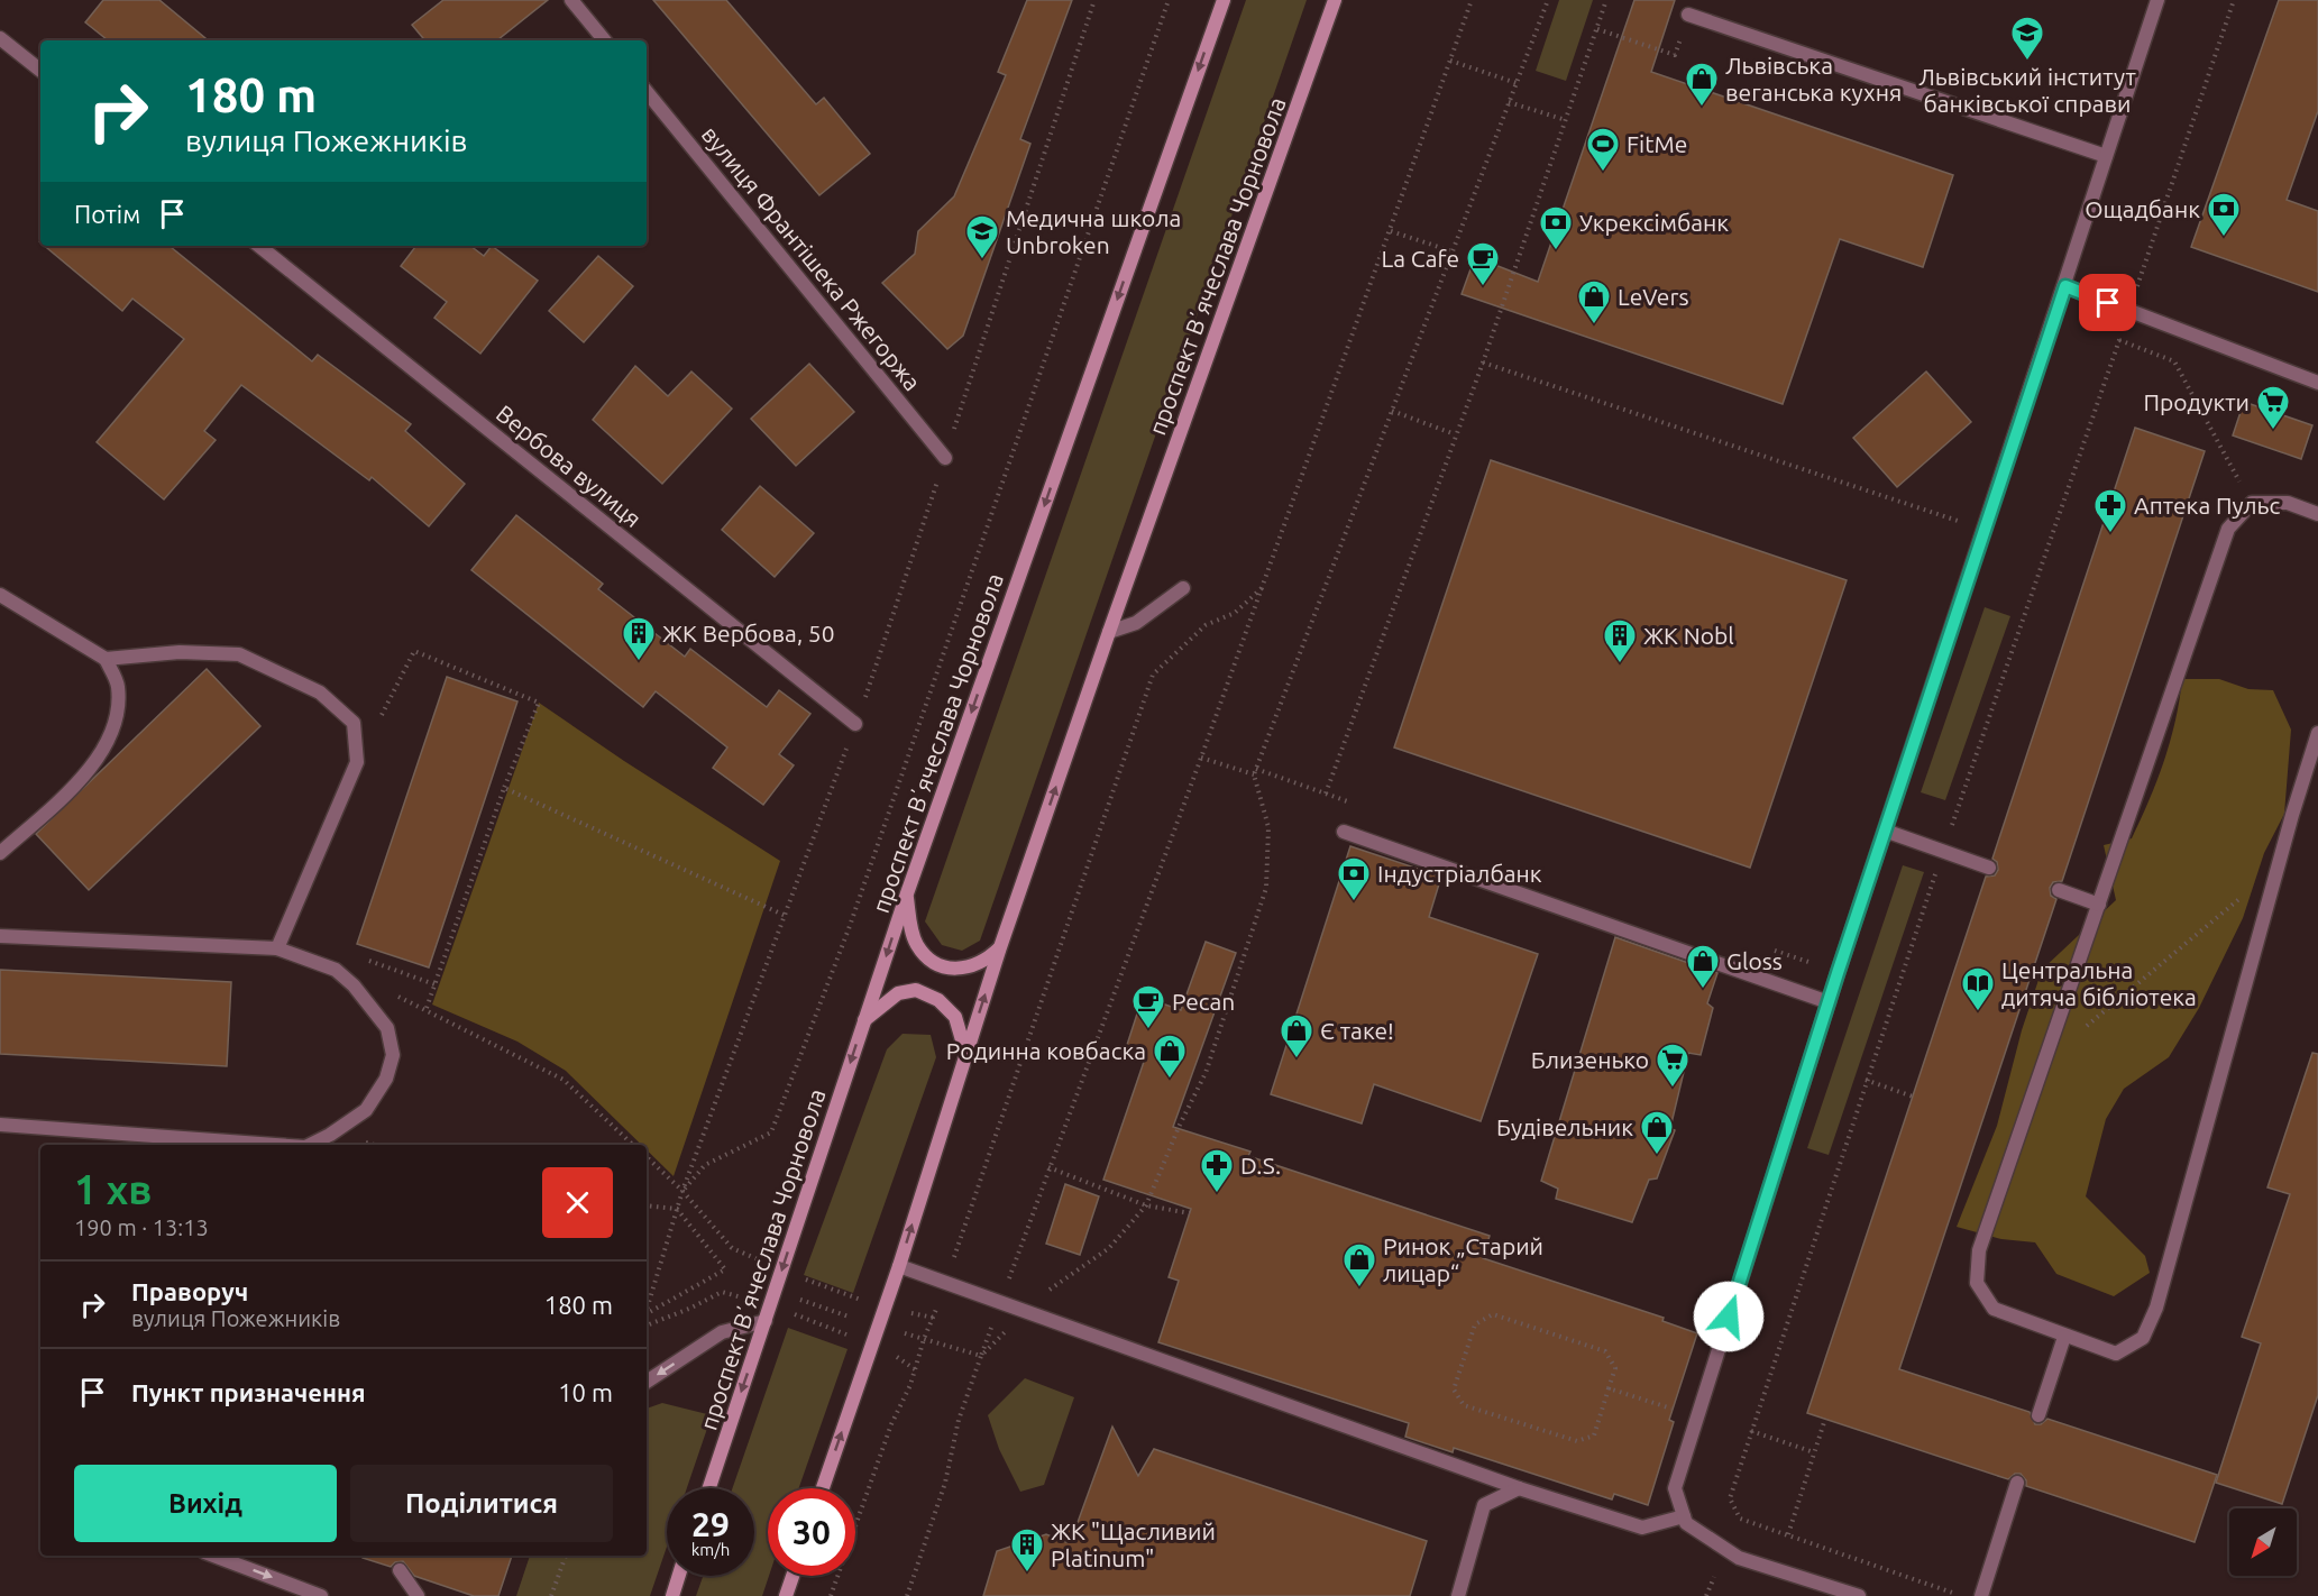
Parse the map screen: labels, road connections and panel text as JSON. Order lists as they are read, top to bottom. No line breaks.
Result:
{"streets":{"main road":["проспект Вʼячеслава Чорновола"],"street":["вулиця Франтішека Ржегоржа","Вербова вулиця"]},"places":{"school or university":["Львівський інститут банківської справи","Медична школа Unbroken"],"shop":["Львівська веганська кухня","LeVers","Gloss","Є таке!","Родинна ковбаска","Будівельник","Ринок „Старий лицар“"],"sports":["FitMe"],"bank":["Ощадбанк","Укрексімбанк","Індустріалбанк"],"cafe":["La Cafe","Pecan"],"supermarket":["Продукти","Близенько"],"pharmacy":["Аптека Пульс","D.S."],"building":["ЖК Вербова, 50","ЖК Nobl","ЖК \"Щасливий Platinum\""],"library":["Центральна дитяча бібліотека"]},"north":"bottom left","page":{"turn":["180 m","вулиця Пожежників"],"then":"Потім","heading":["1 хв","190 m · 13:13"],"list":[{"name":"Праворуч","note":"вулиця Пожежників","value":"180 m"},{"name":"Пункт призначення","value":"10 m"}],"buttons":["Вихід","Поділитися"],"speed":"29 km/h","limit":"30"}}
